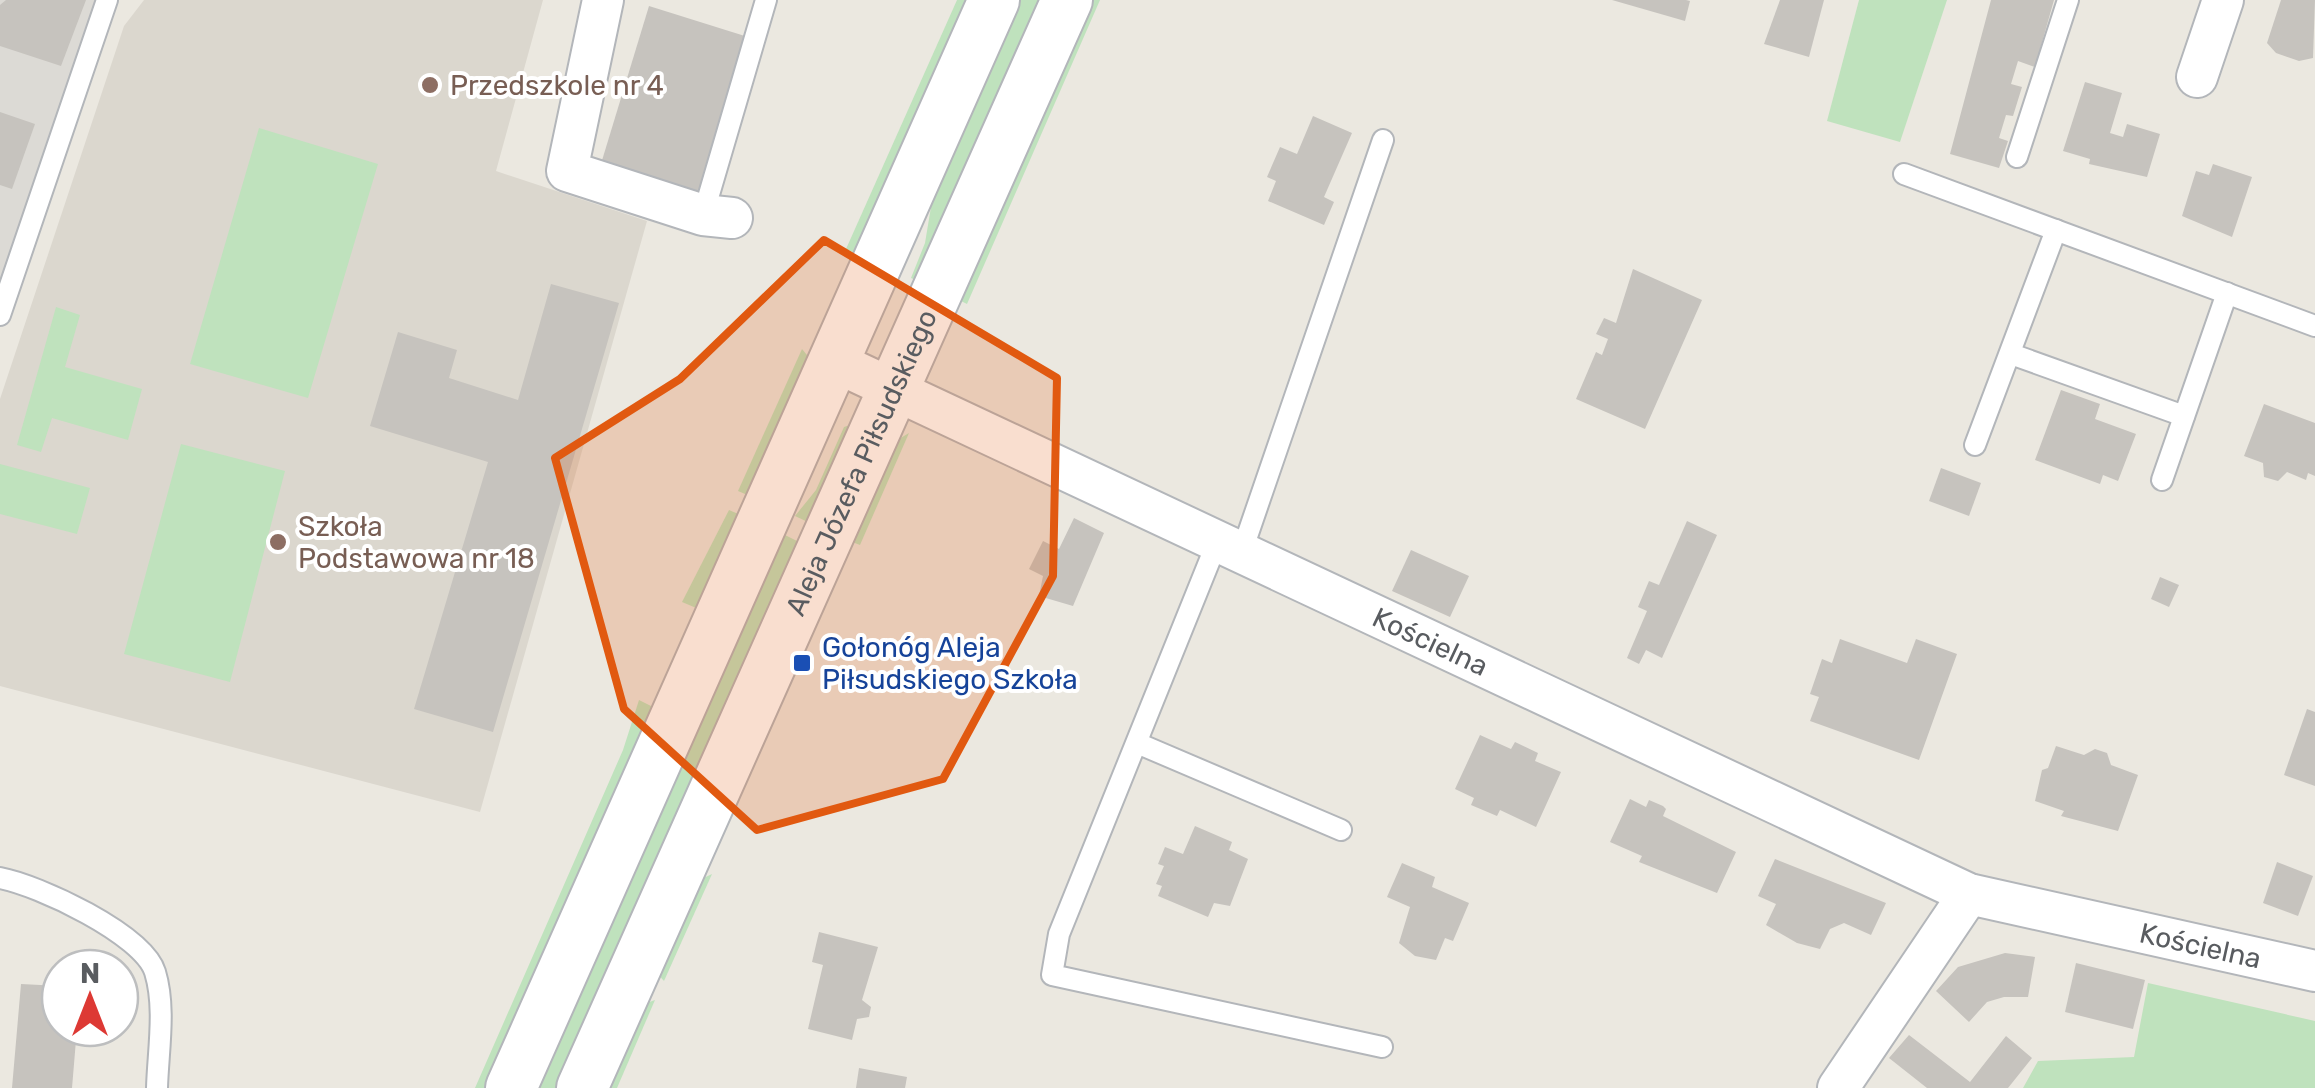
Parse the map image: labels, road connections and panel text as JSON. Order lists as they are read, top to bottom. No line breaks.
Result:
{"streets":{"street":["Aleja Józefa Piłsudskiego","Kościelna"]},"crossings":[["Aleja Józefa Piłsudskiego","Kościelna"]],"places":{"other":["Przedszkole nr 4","Szkoła Podstawowa nr 18"],"transit":["Gołonóg Aleja Piłsudskiego Szkoła"]},"north":"top"}
